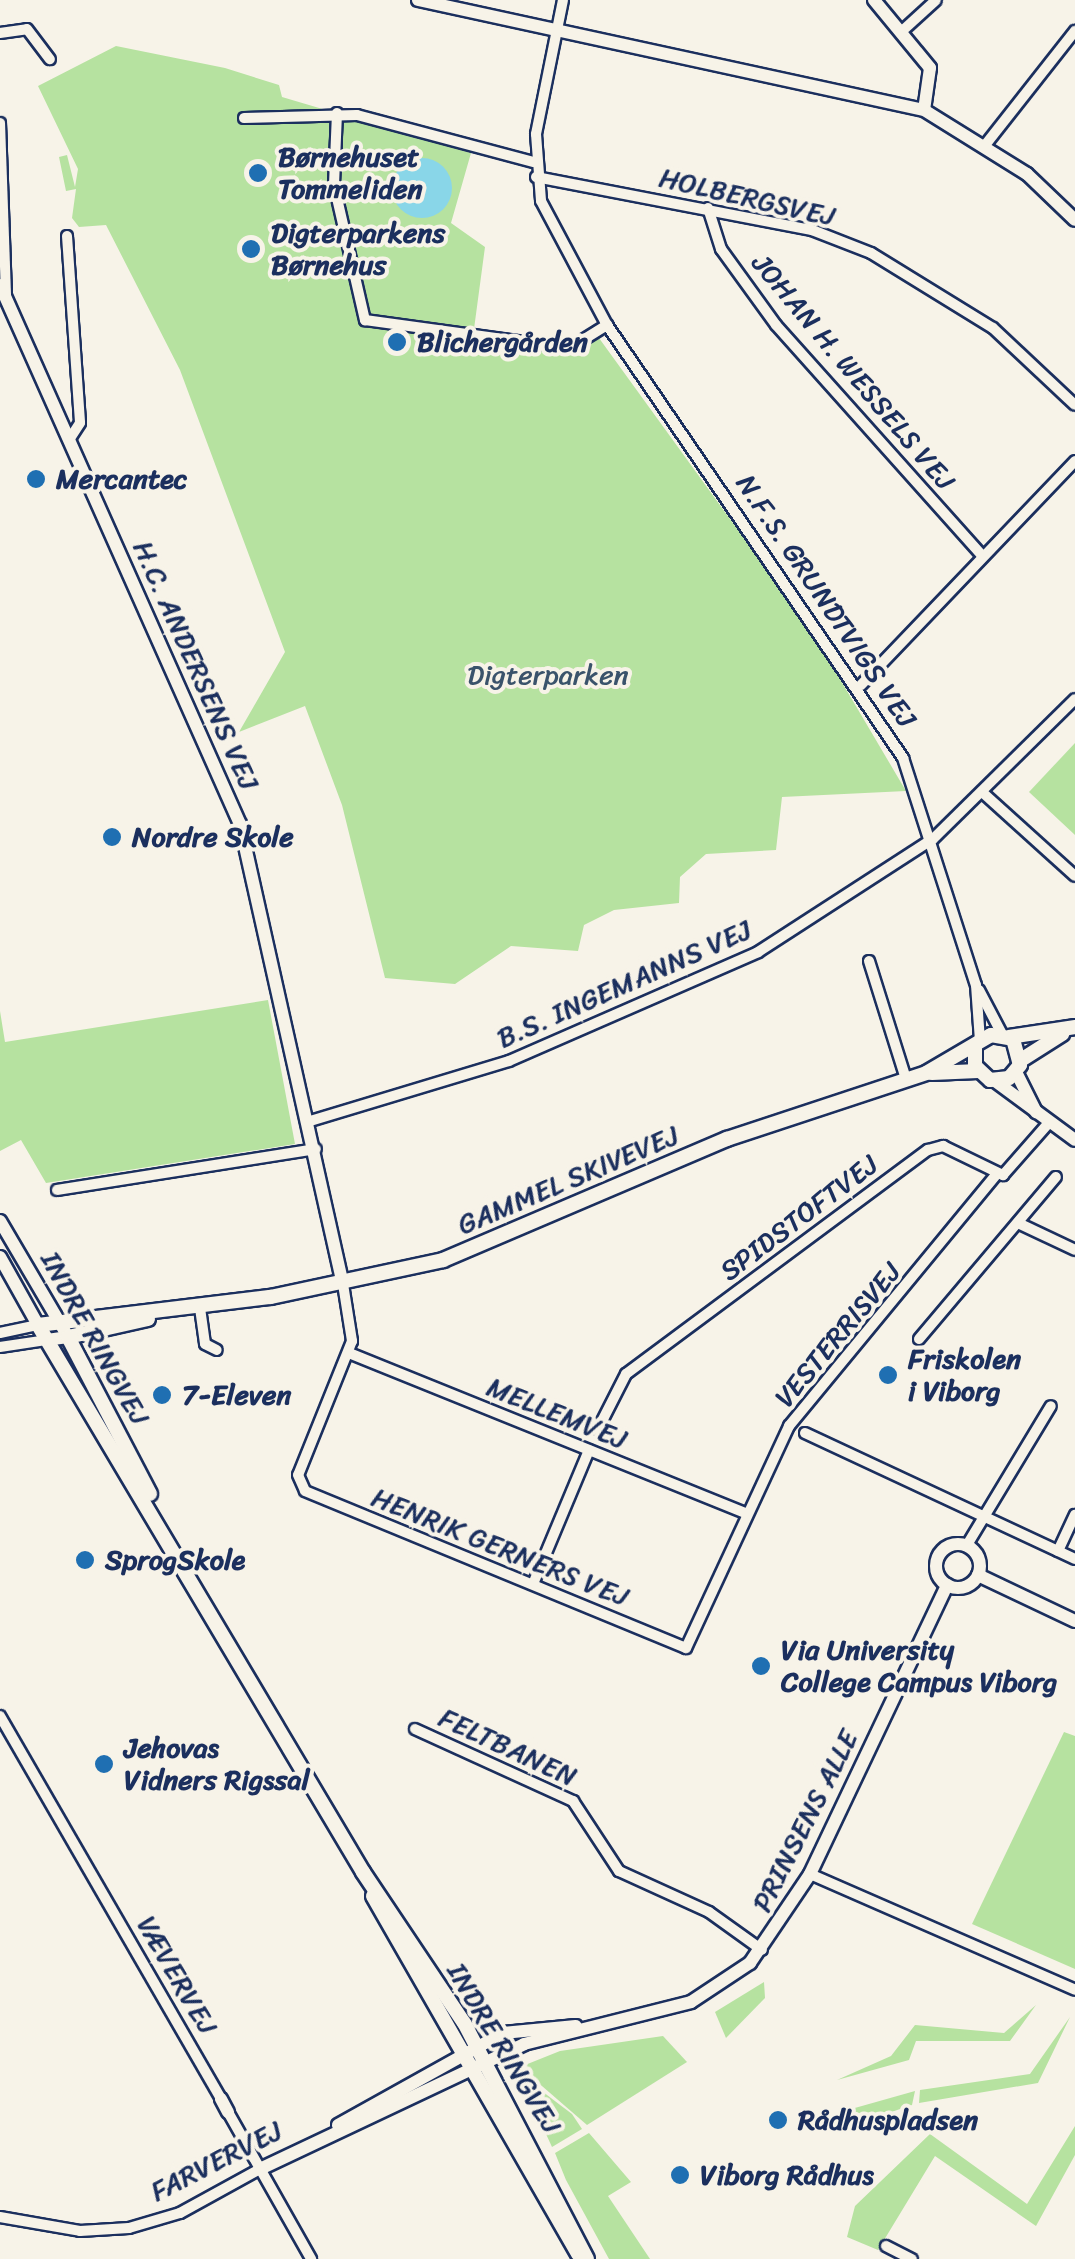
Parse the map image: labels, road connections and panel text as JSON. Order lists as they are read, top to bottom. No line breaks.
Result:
{"streets":{"main road":["GAMMEL SKIVEVEJ","INDRE RINGVEJ"],"street":["HOLBERGSVEJ","JOHAN H. WESSELS VEJ","N.F.S. GRUNDTVIGS VEJ","H.C. ANDERSENS VEJ","B.S. INGEMANNS VEJ","SPIDSTOFTVEJ","VESTERRISVEJ","MELLEMVEJ","HENRIK GERNERS VEJ","FELTBANEN","PRINSENS ALLE","VÆVERVEJ","FARVERVEJ"]},"crossings":[["HOLBERGSVEJ","JOHAN H. WESSELS VEJ"],["HOLBERGSVEJ","N.F.S. GRUNDTVIGS VEJ"],["N.F.S. GRUNDTVIGS VEJ","B.S. INGEMANNS VEJ"],["N.F.S. GRUNDTVIGS VEJ","GAMMEL SKIVEVEJ"],["H.C. ANDERSENS VEJ","B.S. INGEMANNS VEJ"],["H.C. ANDERSENS VEJ","GAMMEL SKIVEVEJ"],["GAMMEL SKIVEVEJ","INDRE RINGVEJ"],["SPIDSTOFTVEJ","VESTERRISVEJ"],["VESTERRISVEJ","MELLEMVEJ"],["VESTERRISVEJ","HENRIK GERNERS VEJ"],["INDRE RINGVEJ","PRINSENS ALLE"],["INDRE RINGVEJ","FARVERVEJ"],["MELLEMVEJ","HENRIK GERNERS VEJ"],["FELTBANEN","PRINSENS ALLE"],["PRINSENS ALLE","FARVERVEJ"],["VÆVERVEJ","FARVERVEJ"]],"parks":["Digterparken"],"places":["Børnehuset Tommeliden","Digterparkens Børnehus","Blichergården","Mercantec","Nordre Skole","Friskolen i Viborg","7-Eleven","SprogSkole","Via University College Campus Viborg","Jehovas Vidners Rigssal","Rådhuspladsen","Viborg Rådhus"]}
